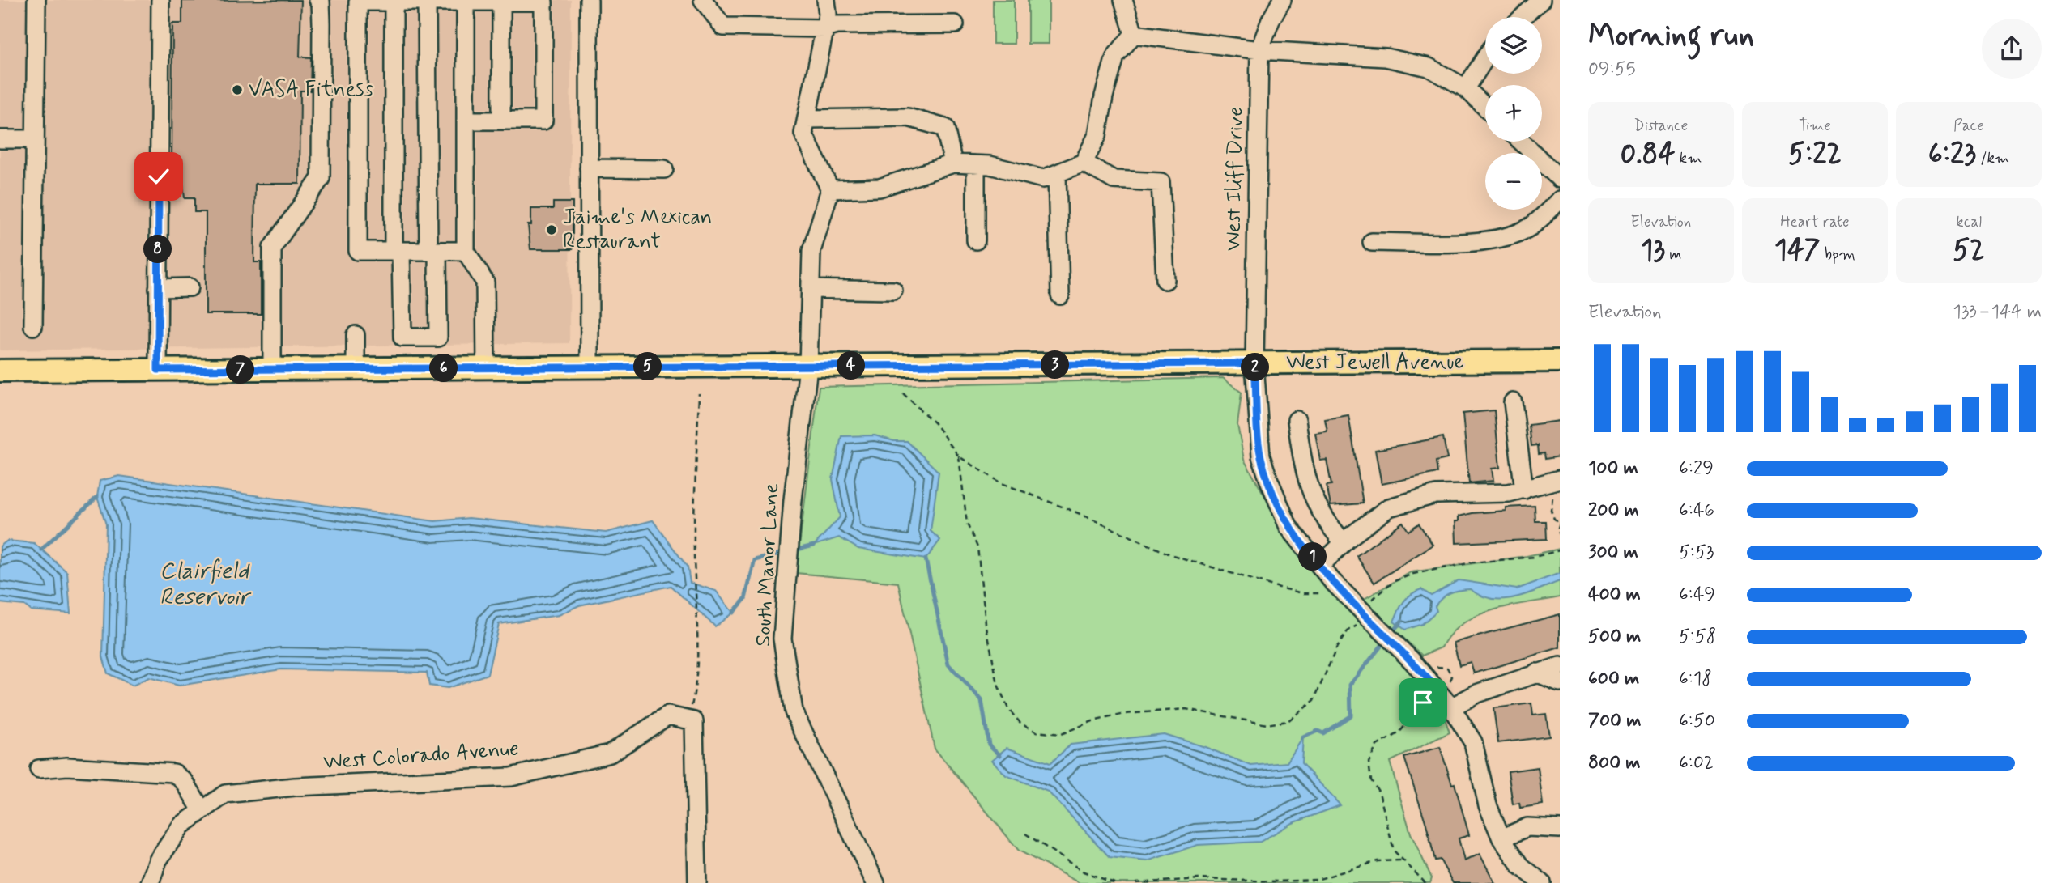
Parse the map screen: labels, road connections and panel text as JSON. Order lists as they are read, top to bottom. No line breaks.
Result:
{"streets":{"main road":["West Jewell Avenue"],"street":["West Iliff Drive","South Manor Lane","West Colorado Avenue"]},"crossings":[["West Iliff Drive","West Jewell Avenue"],["West Jewell Avenue","South Manor Lane"]],"water":["Clairfield Reservoir"],"places":["VASA Fitness","Jaime's Mexican Restaurant"],"page":{"heading":["Morning run","09:55"],"map_buttons":["+","−"],"stats":[["Distance","0.84 km"],["Time","5:22"],["Pace","6:23 /km"],["Elevation","13 m"],["Heart rate","147 bpm"],["kcal","52"]],"pins":["8","3","4","5","2","6","7","1"],"chart":["Elevation","133–144 m"],"list":[{"name":"100 m","note":"6:29"},{"name":"200 m","note":"6:46"},{"name":"300 m","note":"5:53"},{"name":"400 m","note":"6:49"},{"name":"500 m","note":"5:58"},{"name":"600 m","note":"6:18"},{"name":"700 m","note":"6:50"},{"name":"800 m","note":"6:02"}]}}
